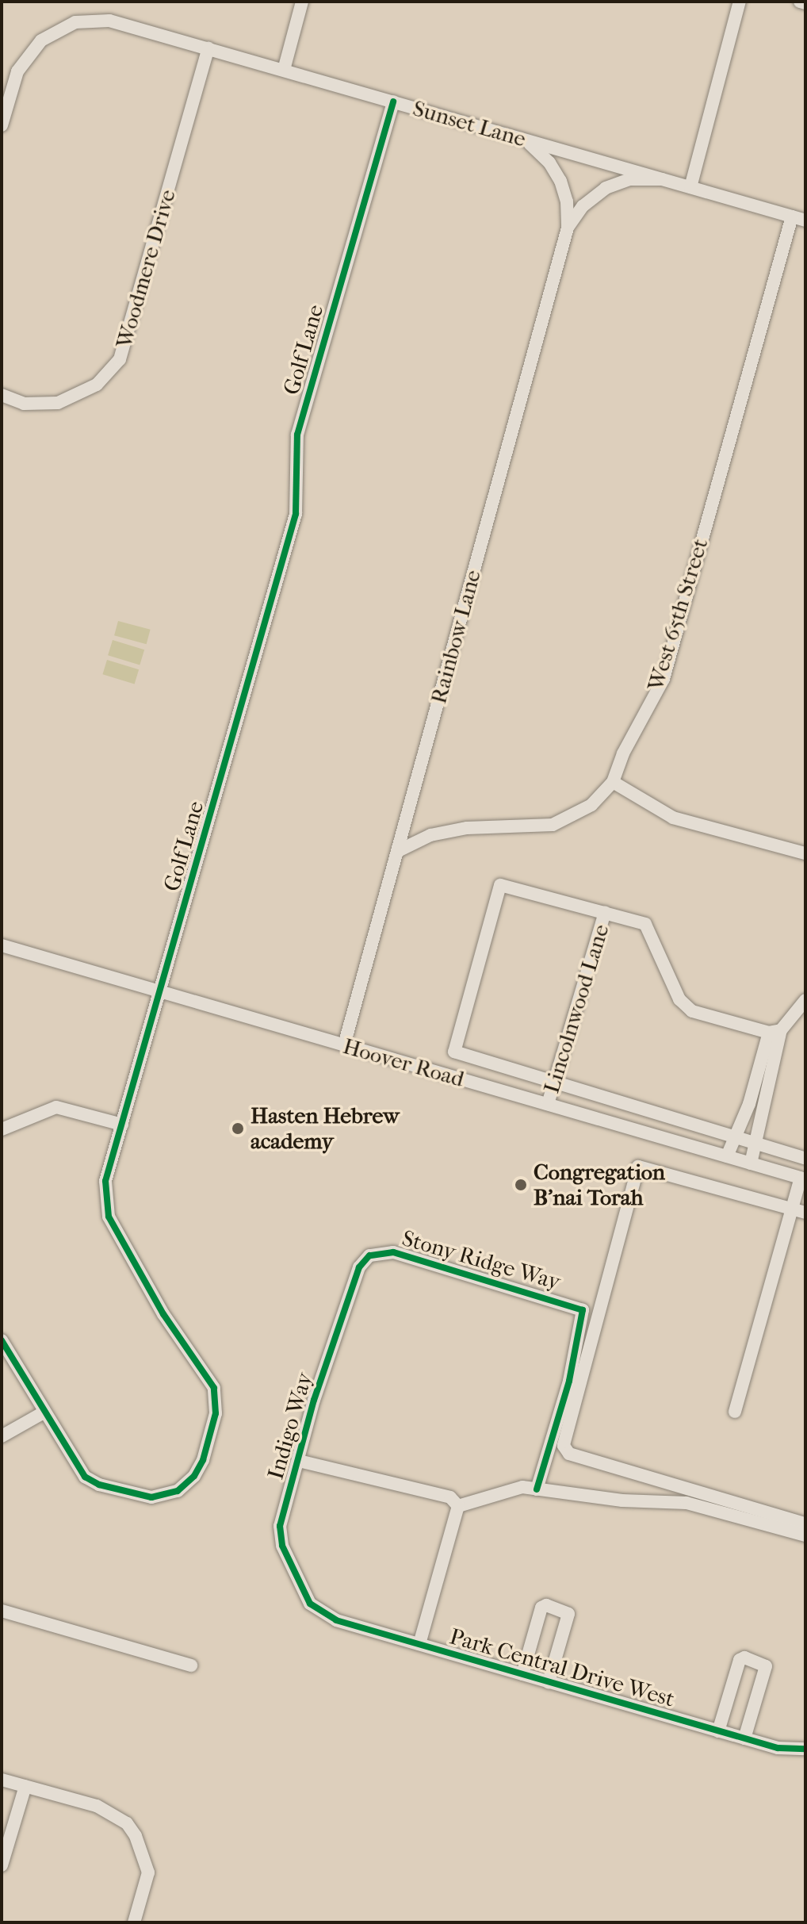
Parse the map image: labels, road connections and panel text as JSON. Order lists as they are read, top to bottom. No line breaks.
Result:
{"streets":{"street":["Sunset Lane","Woodmere Drive","Golf Lane","West 65th Street","Rainbow Lane","Lincolnwood Lane","Hoover Road","Stony Ridge Way","Indigo Way","Park Central Drive West"]},"crossings":[["Sunset Lane","Woodmere Drive"],["Sunset Lane","Golf Lane"],["Sunset Lane","West 65th Street"],["Sunset Lane","Rainbow Lane"],["Golf Lane","Hoover Road"],["West 65th Street","Rainbow Lane"],["Rainbow Lane","Hoover Road"],["Lincolnwood Lane","Hoover Road"],["Stony Ridge Way","Indigo Way"],["Indigo Way","Park Central Drive West"]],"places":["Hasten Hebrew academy","Congregation B'nai Torah"]}
